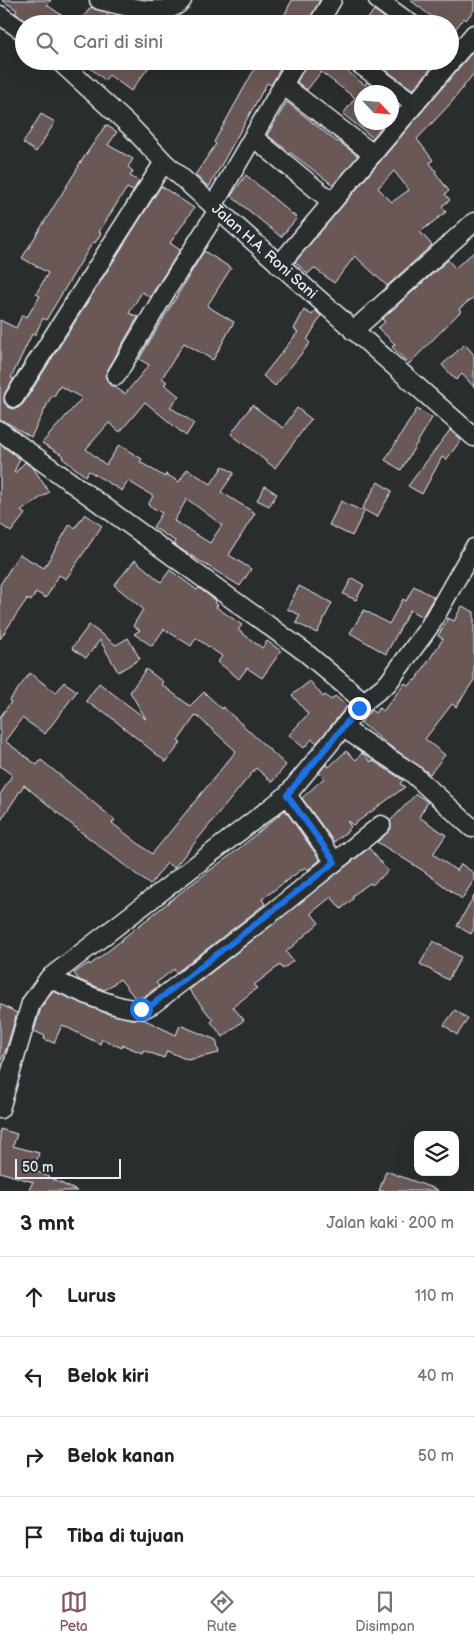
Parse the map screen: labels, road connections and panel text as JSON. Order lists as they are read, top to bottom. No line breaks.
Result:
{"streets":{"street":["Jalan H.A. Roni Sani"]},"scale_bar":"50 m","north":"bottom right","page":{"search":"Cari di sini","scale":"50 m","heading":["3 mnt","Jalan kaki · 200 m"],"list":[["Lurus","110 m"],["Belok kiri","40 m"],["Belok kanan","50 m"],"Tiba di tujuan"],"nav":["Peta","Rute","Disimpan"]}}
